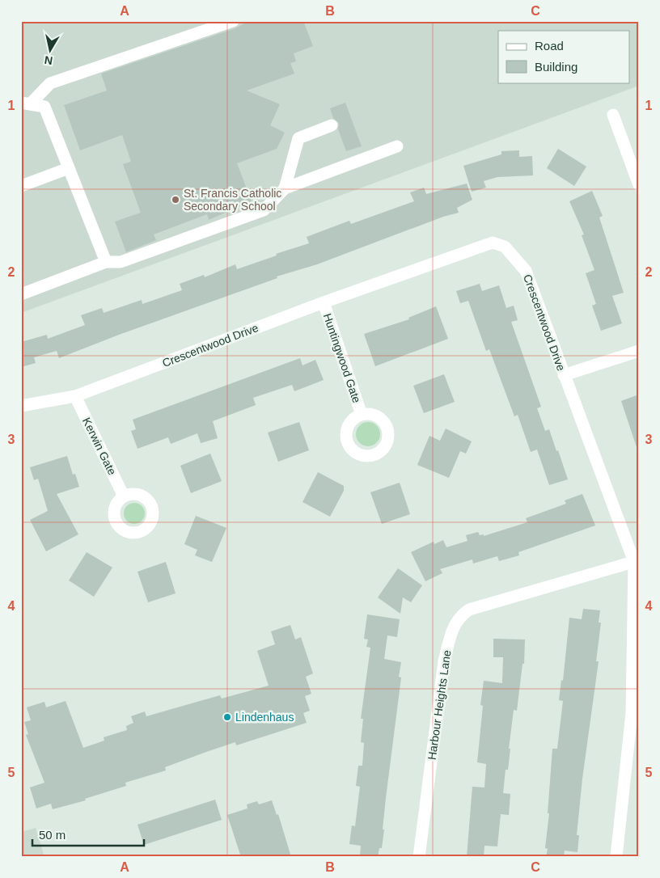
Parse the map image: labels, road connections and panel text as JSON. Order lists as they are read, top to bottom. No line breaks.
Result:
{"streets":{"street":["Crescentwood Drive","Huntingwood Gate","Kerwin Gate","Harbour Heights Lane"]},"crossings":[["Crescentwood Drive","Huntingwood Gate"],["Crescentwood Drive","Kerwin Gate"],["Crescentwood Drive","Harbour Heights Lane"]],"places":["St. Francis Catholic Secondary School","Lindenhaus"],"legend":["Road","Building"],"scale_bar":"50 m","north":"bottom","grid":{"columns":["A","B","C"],"rows":["1","2","3","4","5"]}}
